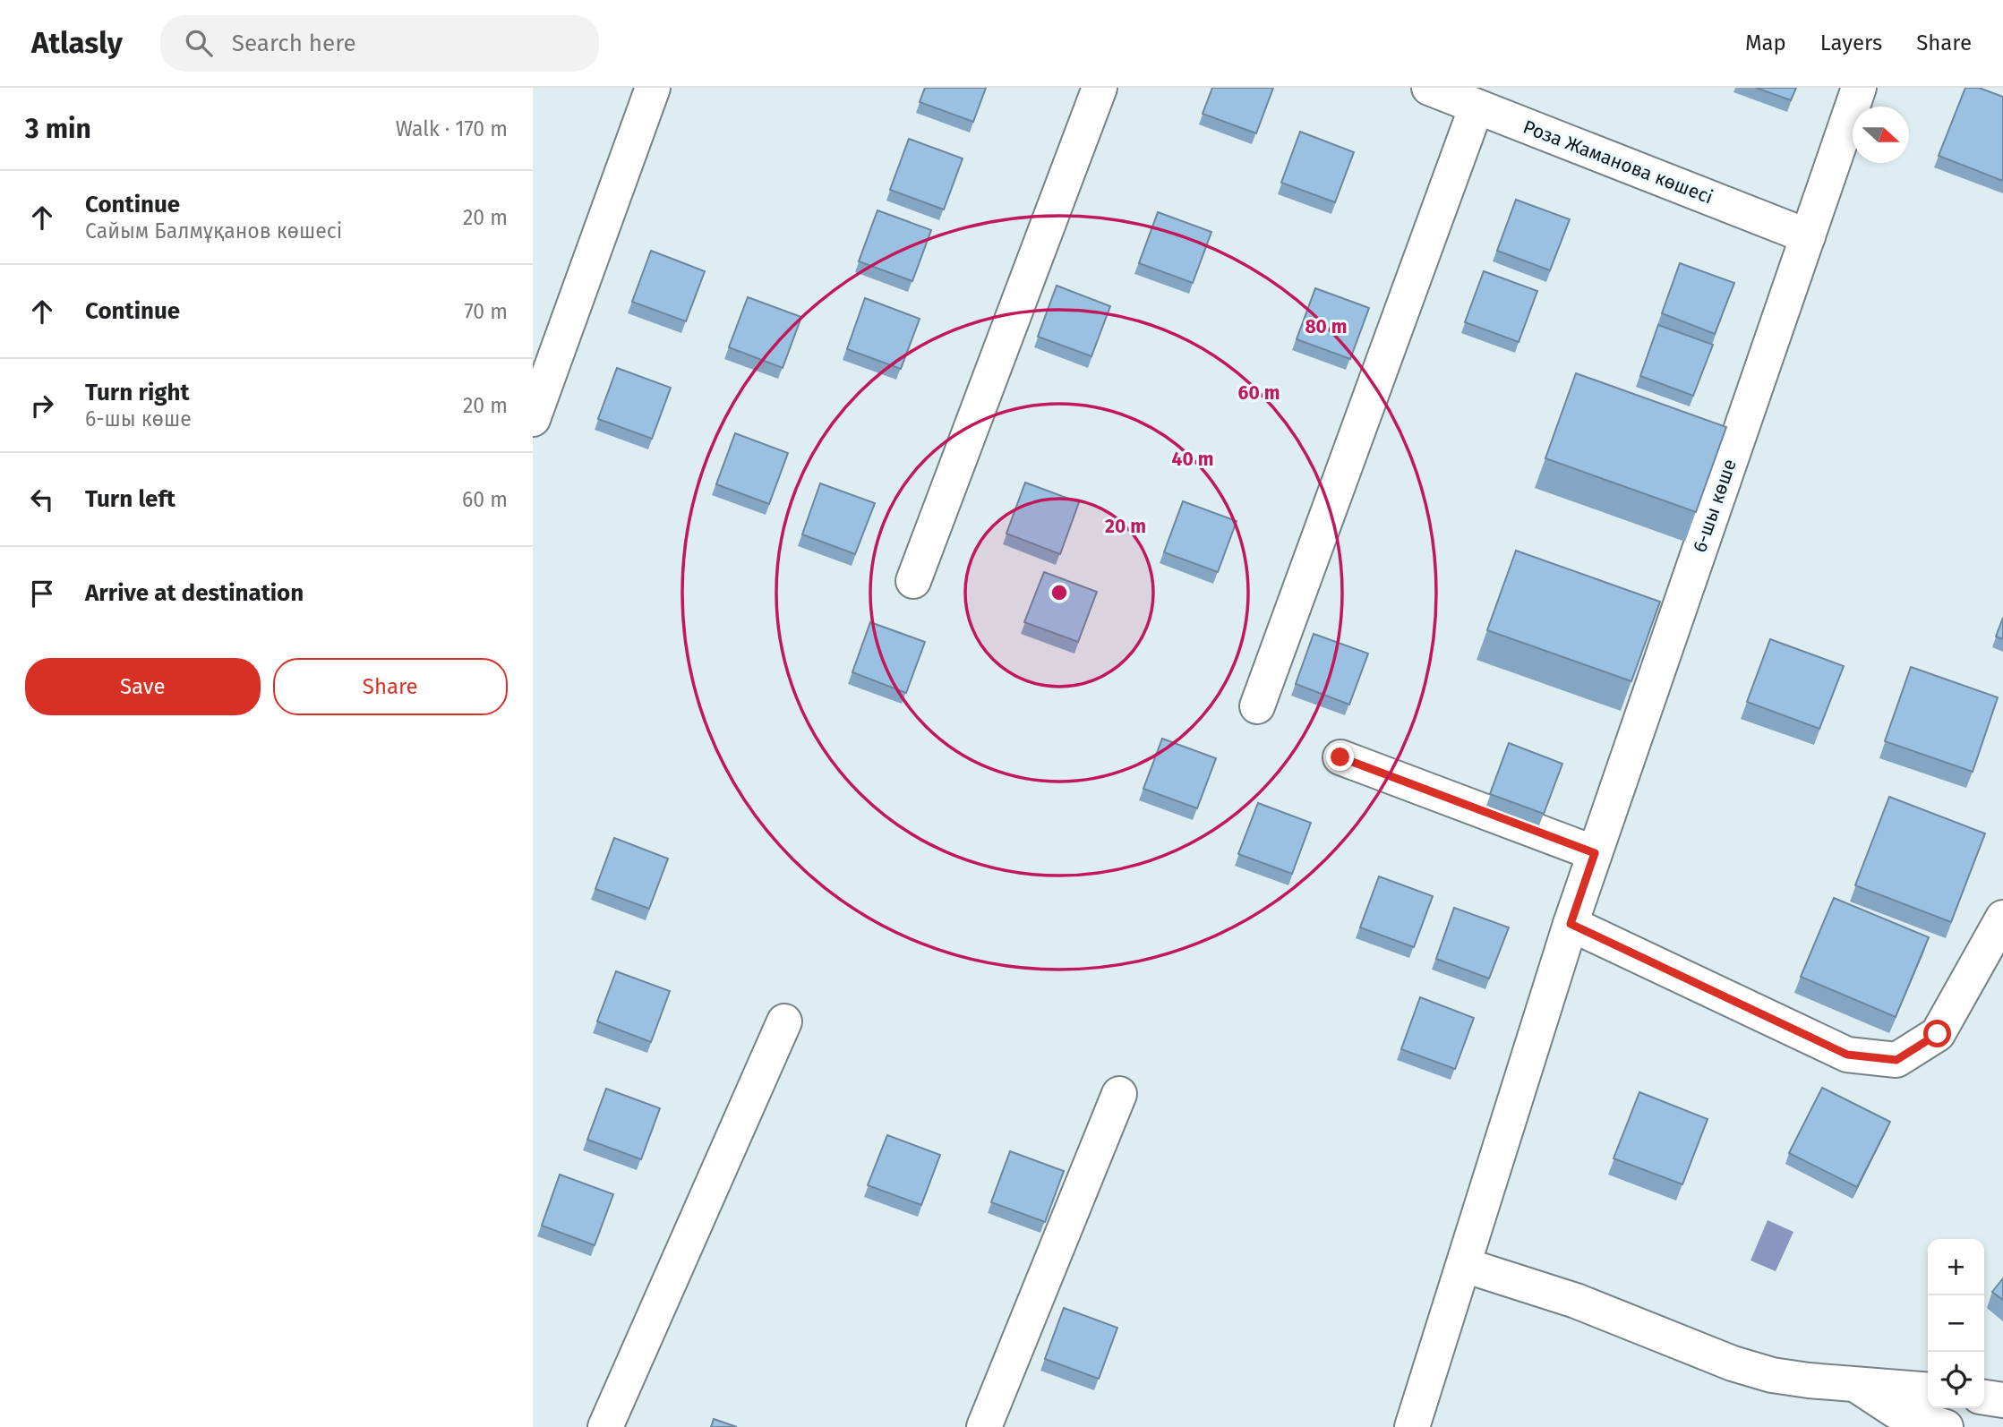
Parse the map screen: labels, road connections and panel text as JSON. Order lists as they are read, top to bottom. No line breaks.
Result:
{"streets":{"street":["Роза Жаманова көшесі","6-шы көше"]},"crossings":[["Роза Жаманова көшесі","6-шы көше"]],"north":"right","page":{"header":"Atlasly","search":"Search here","nav":["Map","Layers","Share"],"heading":["3 min","Walk · 170 m"],"list":[["Continue","Сайым Балмұқанов көшесі","20 m"],["Continue","70 m"],["Turn right","6-шы көше","20 m"],["Turn left","60 m"],"Arrive at destination"],"buttons":["Save","Share"],"map_buttons":["+","−"]},"rings":["80 m","60 m","40 m","20 m"]}
